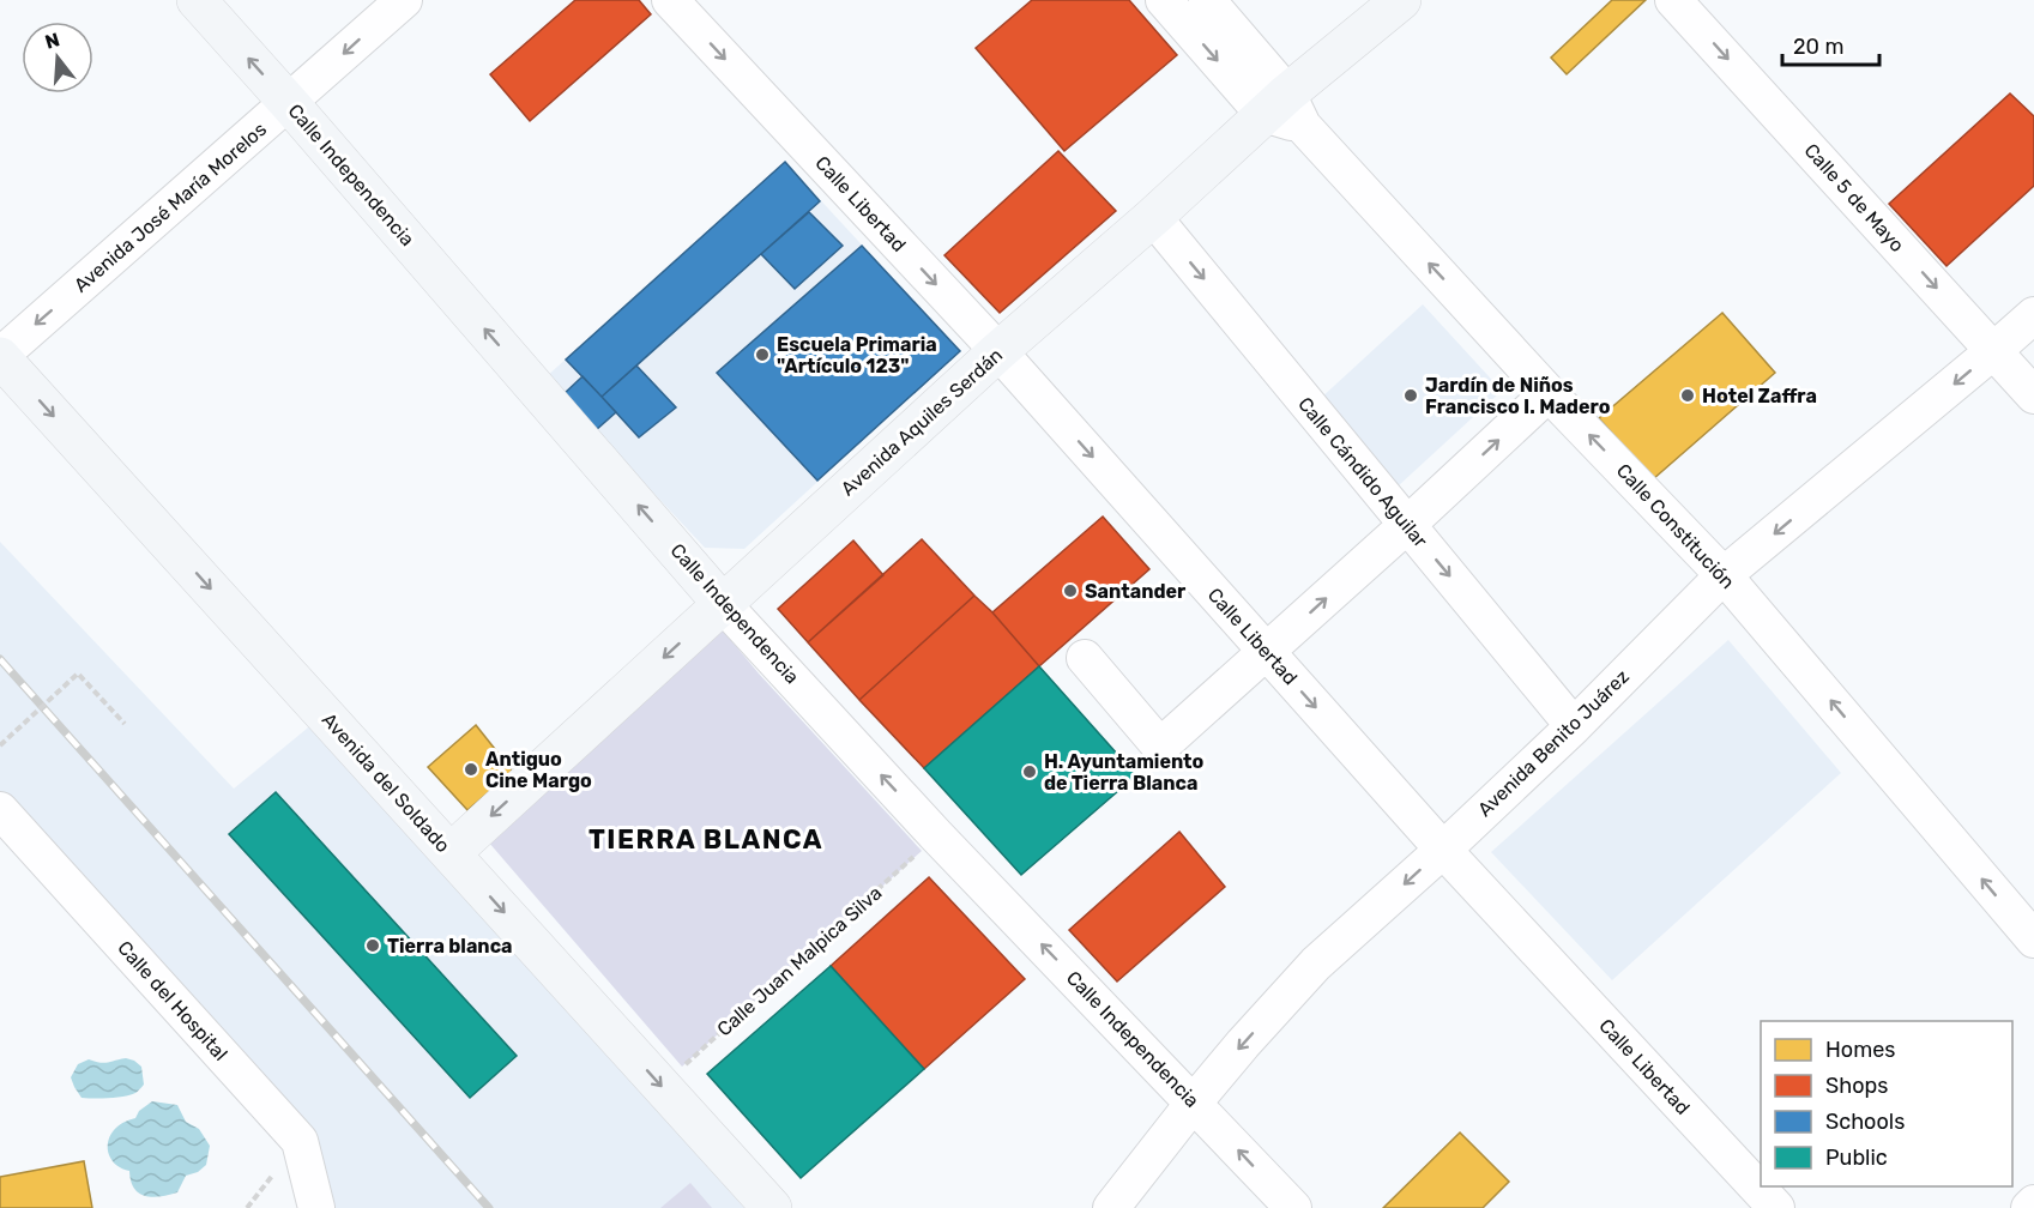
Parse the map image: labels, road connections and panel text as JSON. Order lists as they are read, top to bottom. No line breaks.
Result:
{"streets":{"street":["Calle Independencia","Calle 5 de Mayo","Calle Libertad","Avenida José María Morelos","Avenida Aquiles Serdán","Calle Cándido Aguilar","Calle Constitución","Avenida Benito Juárez","Avenida del Soldado","Calle del Hospital"],"path":["Calle Juan Malpica Silva"]},"crossings":[["Calle Independencia","Avenida José María Morelos"],["Calle Independencia","Avenida Aquiles Serdán"],["Calle Independencia","Avenida Benito Juárez"],["Calle Independencia","Calle Juan Malpica Silva"],["Calle 5 de Mayo","Avenida Benito Juárez"],["Calle Libertad","Avenida Aquiles Serdán"],["Calle Libertad","Avenida Benito Juárez"],["Avenida José María Morelos","Avenida del Soldado"],["Avenida Aquiles Serdán","Calle Cándido Aguilar"],["Avenida Aquiles Serdán","Calle Constitución"],["Avenida Aquiles Serdán","Avenida del Soldado"],["Calle Cándido Aguilar","Avenida Benito Juárez"],["Calle Constitución","Avenida Benito Juárez"],["Avenida del Soldado","Calle Juan Malpica Silva"]],"one_way":["Calle Independencia","Calle 5 de Mayo","Calle Libertad","Avenida José María Morelos","Calle Cándido Aguilar","Avenida Benito Juárez","Avenida del Soldado"],"districts":["TIERRA BLANCA"],"places":["Escuela Primaria \"Artículo 123\"","Jardín de Niños Francisco I. Madero","Hotel Zaffra","Santander","Antiguo Cine Margo","H. Ayuntamiento de Tierra Blanca","Tierra blanca"],"legend":["Homes","Shops","Schools","Public"],"scale_bar":"20 m","north":"top"}
